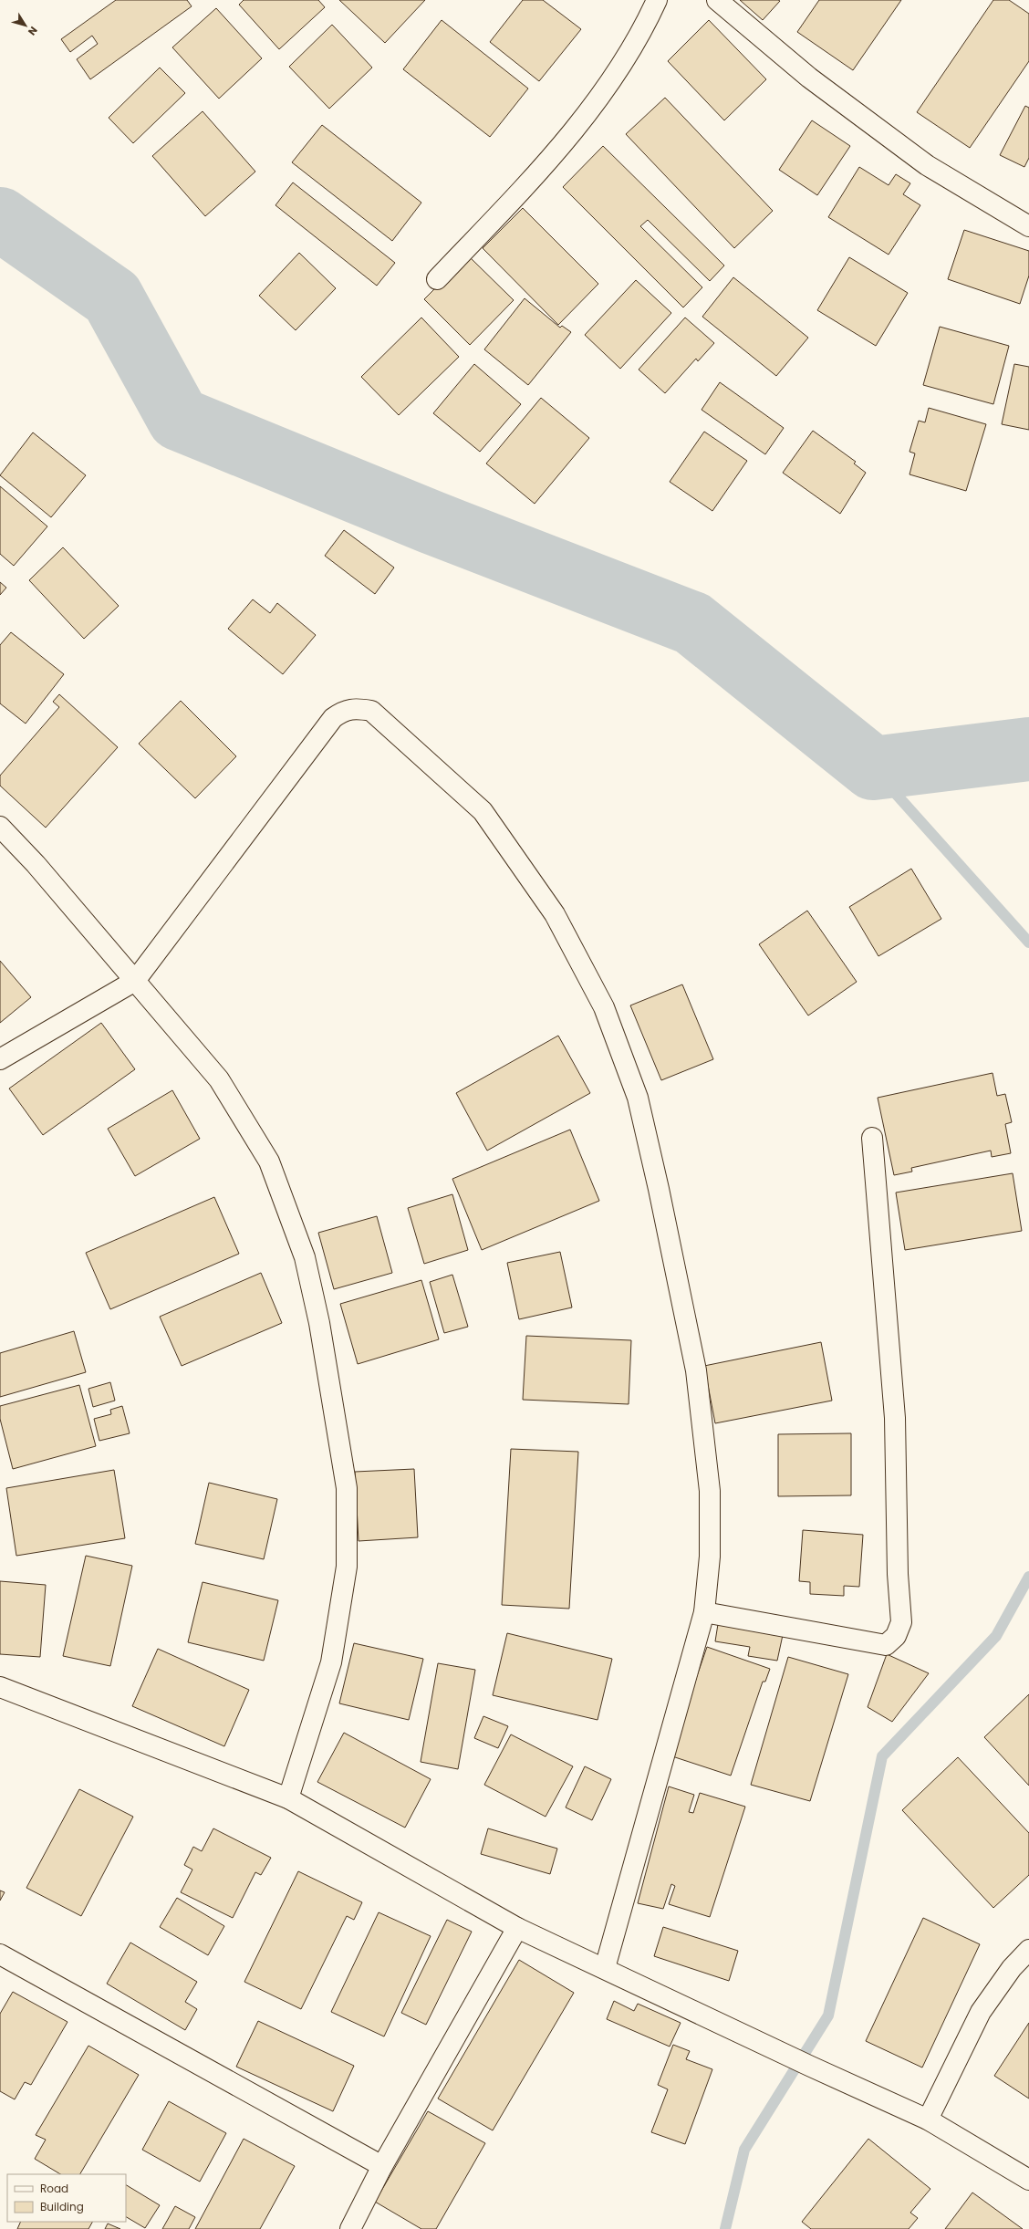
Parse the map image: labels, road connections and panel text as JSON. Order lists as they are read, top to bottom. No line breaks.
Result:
{"legend":["Road","Building"],"north":"bottom right"}
